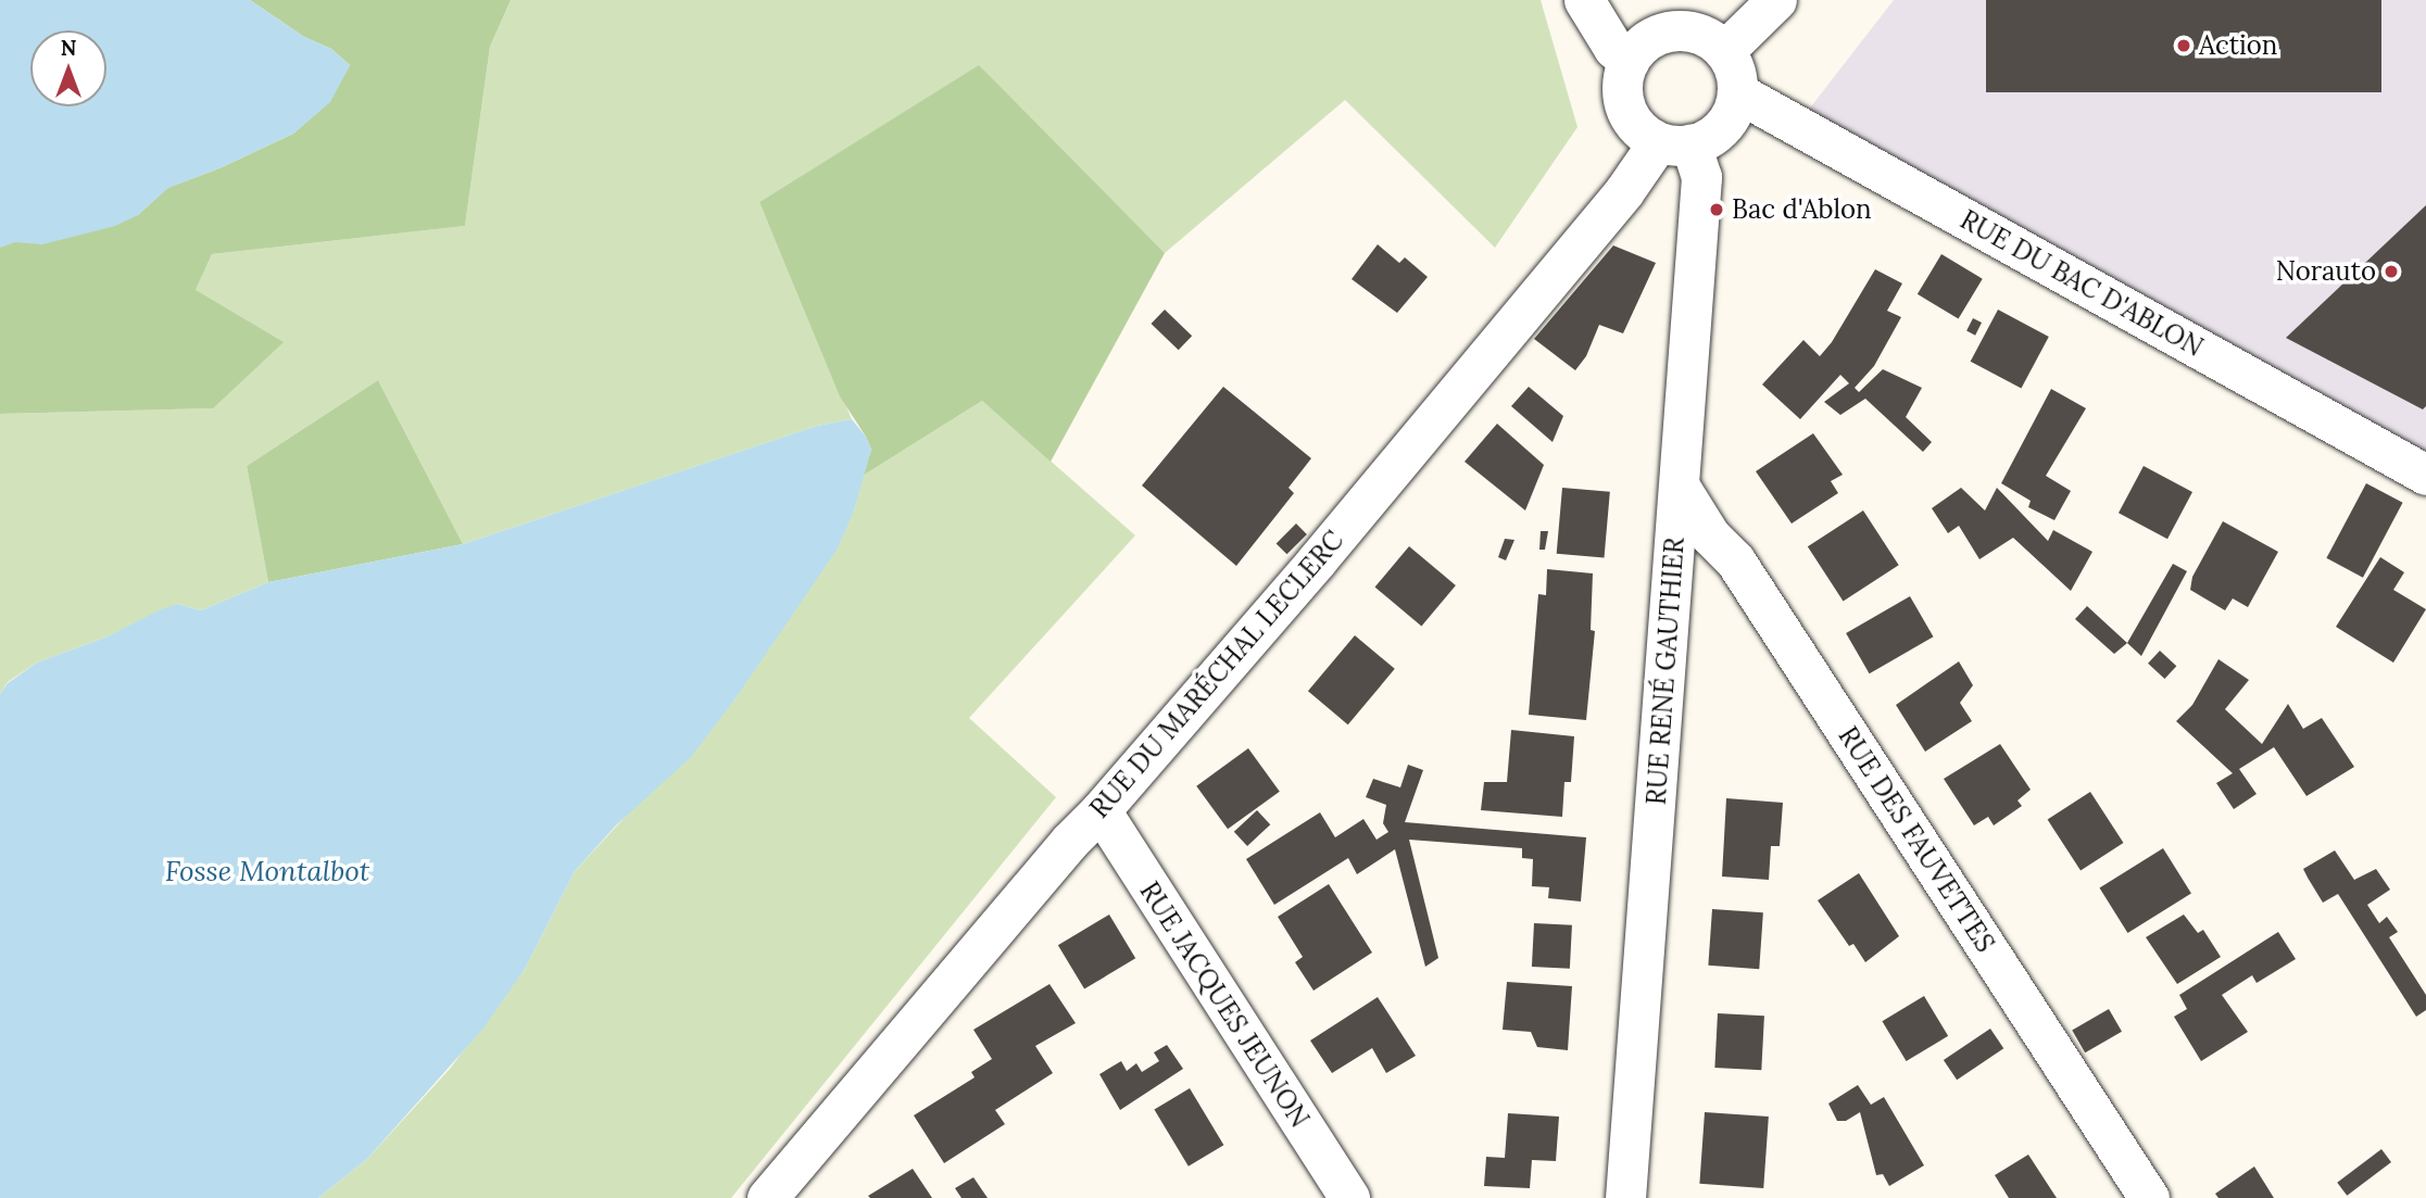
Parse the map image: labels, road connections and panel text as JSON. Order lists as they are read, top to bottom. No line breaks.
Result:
{"streets":{"street":["RUE DU BAC D'ABLON","RUE RENÉ GAUTHIER","RUE DU MARÉCHAL LECLERC","RUE DES FAUVETTES","RUE JACQUES JEUNON"]},"crossings":[["RUE DU BAC D'ABLON","RUE RENÉ GAUTHIER"],["RUE DU BAC D'ABLON","RUE DU MARÉCHAL LECLERC"],["RUE RENÉ GAUTHIER","RUE DU MARÉCHAL LECLERC"],["RUE RENÉ GAUTHIER","RUE DES FAUVETTES"],["RUE DU MARÉCHAL LECLERC","RUE JACQUES JEUNON"]],"water":["Fosse Montalbot"],"places":["Action","Bac d'Ablon","Norauto"],"north":"top"}
